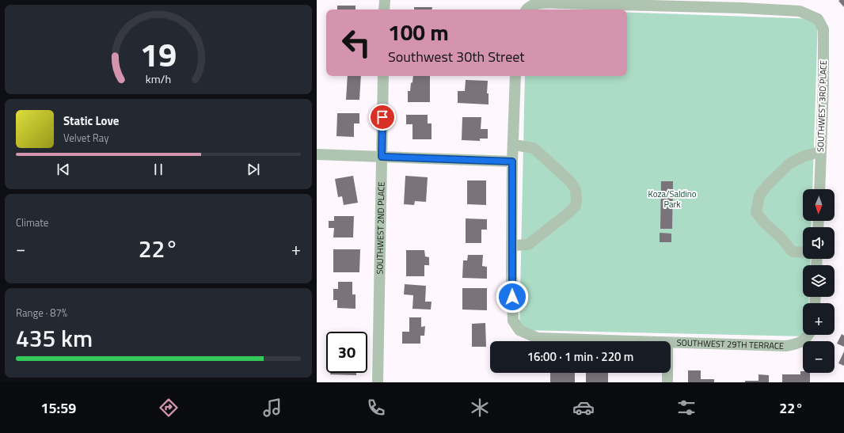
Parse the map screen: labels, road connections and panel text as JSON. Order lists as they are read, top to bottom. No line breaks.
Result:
{"streets":{"street":["SOUTHWEST 3RD PLACE","SOUTHWEST 2ND PLACE","SOUTHWEST 29TH TERRACE"]},"parks":["Koza/Saldino Park"],"north":"bottom","page":{"turn":["100 m","Southwest 30th Street"],"song":["Static Love","Velvet Ray"],"map_buttons":["+","−"],"tile":["Climate",["Range · 87%","435 km"]],"heat":["−","22°","+"],"limit":"30","trip":"16:00 · 1 min · 220 m","tabs":["15:59","22°"],"gauge":["19","km/h"]}}
